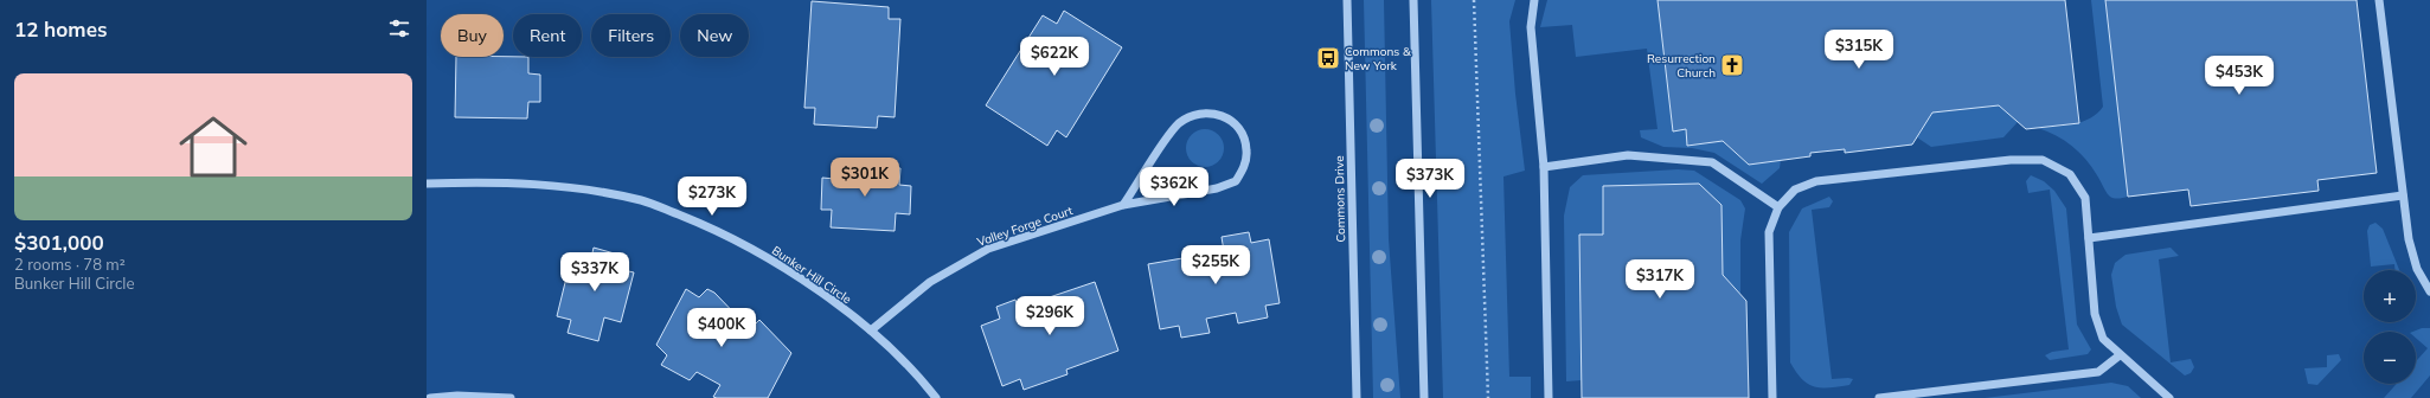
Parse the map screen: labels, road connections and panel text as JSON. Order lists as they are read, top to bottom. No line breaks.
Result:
{"streets":{"street":["Commons Drive","Valley Forge Court","Bunker Hill Circle"]},"crossings":[["Valley Forge Court","Bunker Hill Circle"]],"places":{"bus stop":["Commons & New York"],"church":["Resurrection Church"]},"page":{"heading":"12 homes","chip":["Buy","Rent","Filters","New"],"price":["$315K","$622K","$453K","$301K","$373K","$362K","$273K","$255K","$337K","$317K","$296K","$400K"],"list":[{"name":"$301,000","note":"2 rooms · 78 m² · Bunker Hill Circle"}],"map_buttons":["+","−"]}}
